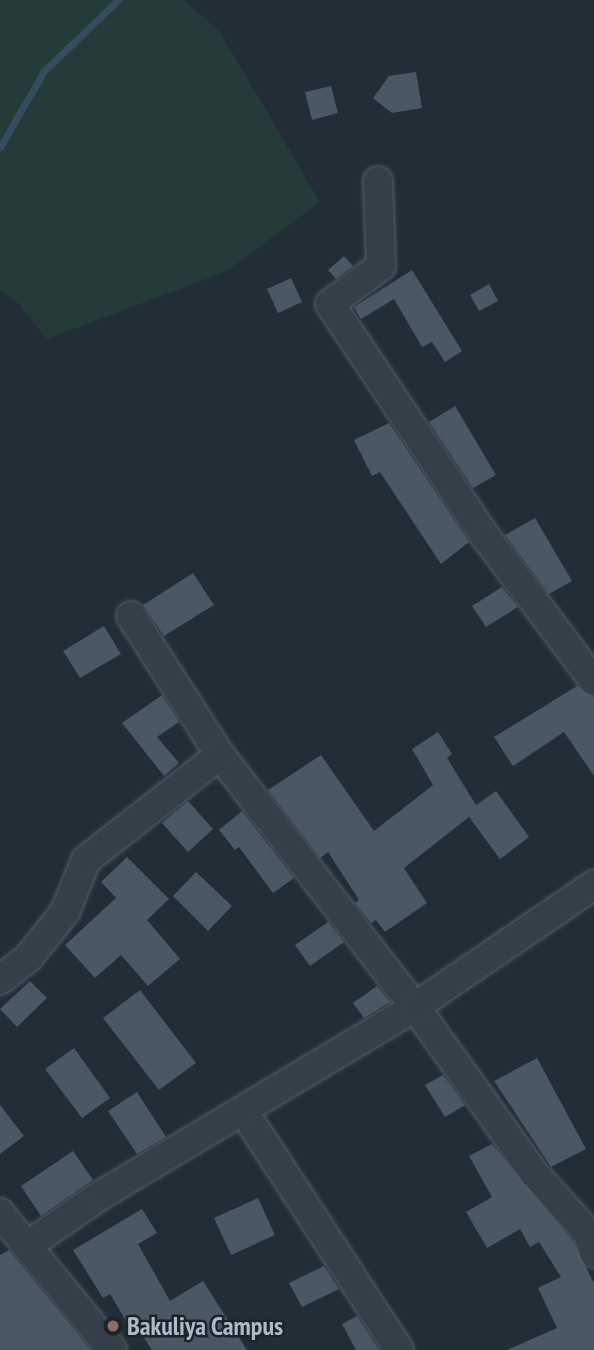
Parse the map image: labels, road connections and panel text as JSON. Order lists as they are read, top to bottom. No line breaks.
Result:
{"places":["Bakuliya Campus"]}
